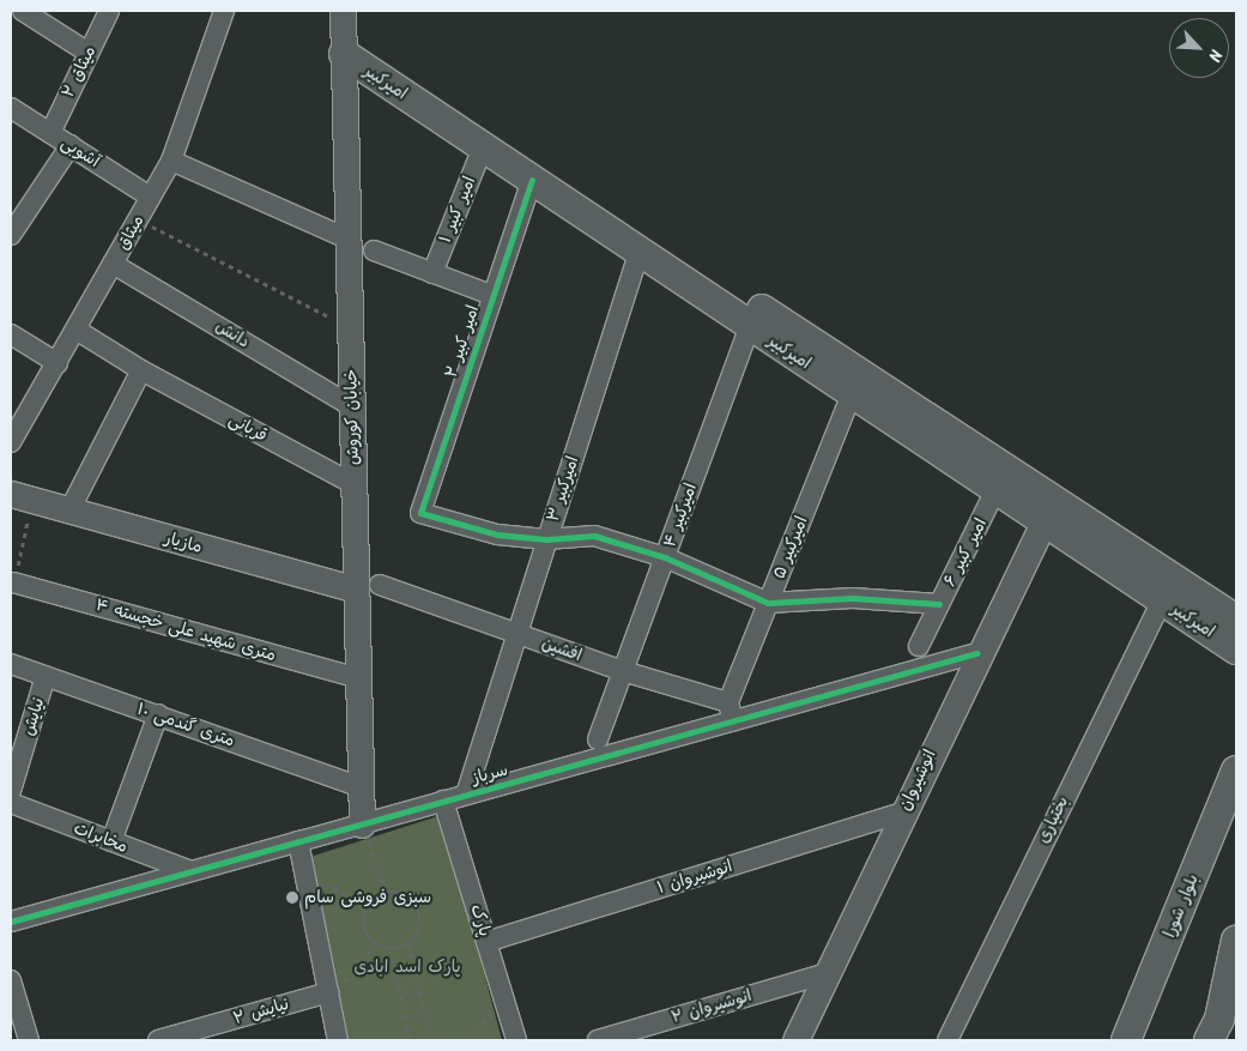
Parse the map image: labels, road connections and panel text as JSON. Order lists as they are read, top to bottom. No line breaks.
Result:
{"streets":{"main road":["امیرکبیر","بلوار شورا"],"street":["میثاق ۲","آشوبی","امیر کبیر ۱","میثاق","دانش","امیر کبیر ۲","خیابان کوروش","قربانی","امیرکبیر ۳","امیرکبیر ۴","مازیار","امیرکبیر ۵","امیر کبیر ۶","۴ متری شهید علی خجسته","افشین","نیایش","۱۰ متری گندمی","سرباز","انوشیروان","بختیاری","مخابرات","انوشیروان ۱","پارک","انوشیروان ۲","نیایش ۲"]},"crossings":[["میثاق ۲","آشوبی"],["امیرکبیر","امیر کبیر ۱"],["امیرکبیر","امیر کبیر ۲"],["امیرکبیر","خیابان کوروش"],["امیرکبیر","امیرکبیر ۳"],["امیرکبیر","امیرکبیر ۴"],["امیرکبیر","امیرکبیر ۵"],["امیرکبیر","امیر کبیر ۶"],["امیرکبیر","انوشیروان"],["امیرکبیر","بختیاری"],["آشوبی","میثاق"],["میثاق","دانش"],["میثاق","قربانی"],["دانش","خیابان کوروش"],["امیر کبیر ۲","امیرکبیر ۳"],["خیابان کوروش","قربانی"],["خیابان کوروش","مازیار"],["خیابان کوروش","۴ متری شهید علی خجسته"],["خیابان کوروش","افشین"],["خیابان کوروش","۱۰ متری گندمی"],["خیابان کوروش","سرباز"],["امیرکبیر ۳","افشین"],["امیرکبیر ۳","سرباز"],["امیرکبیر ۴","افشین"],["مازیار","افشین"],["امیرکبیر ۵","افشین"],["امیرکبیر ۵","سرباز"],["افشین","سرباز"],["نیایش","۱۰ متری گندمی"],["سرباز","انوشیروان"],["سرباز","مخابرات"],["سرباز","پارک"],["انوشیروان","انوشیروان ۱"],["انوشیروان","انوشیروان ۲"],["انوشیروان ۱","پارک"]],"parks":["پارک اسد ابادی"],"places":["سبزی فروشی سام"],"north":"bottom right"}
